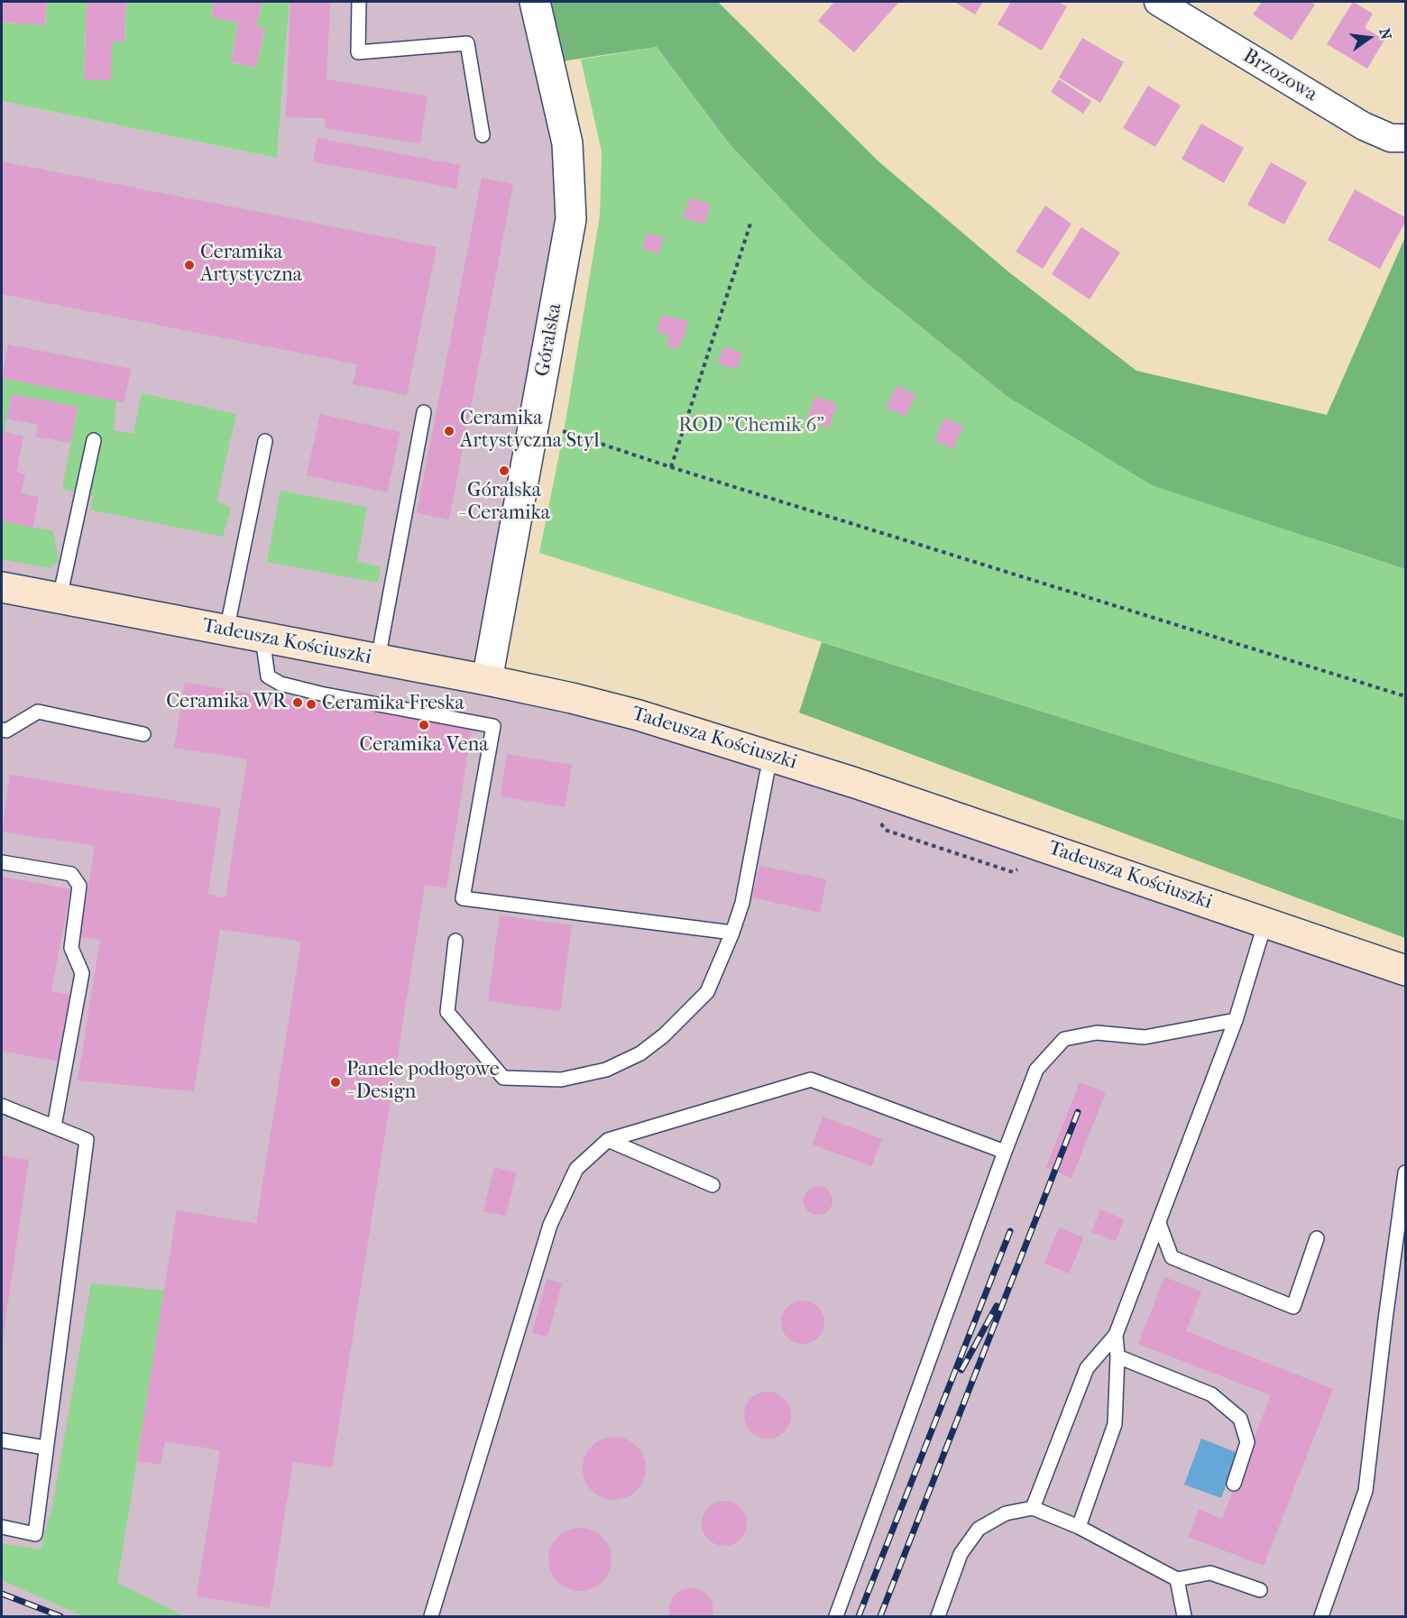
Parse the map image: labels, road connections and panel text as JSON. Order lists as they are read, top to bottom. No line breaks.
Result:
{"streets":{"main road":["Tadeusza Kościuszki"],"street":["Brzozowa","Góralska"]},"crossings":[["Góralska","Tadeusza Kościuszki"]],"parks":["ROD \"Chemik 6\""],"places":["Ceramika Artystyczna","Ceramika Artystyczna Styl","Góralska - Ceramika","Ceramika WR","Ceramika Freska","Ceramika Vena","Panele podłogowe - Design"],"north":"right"}
